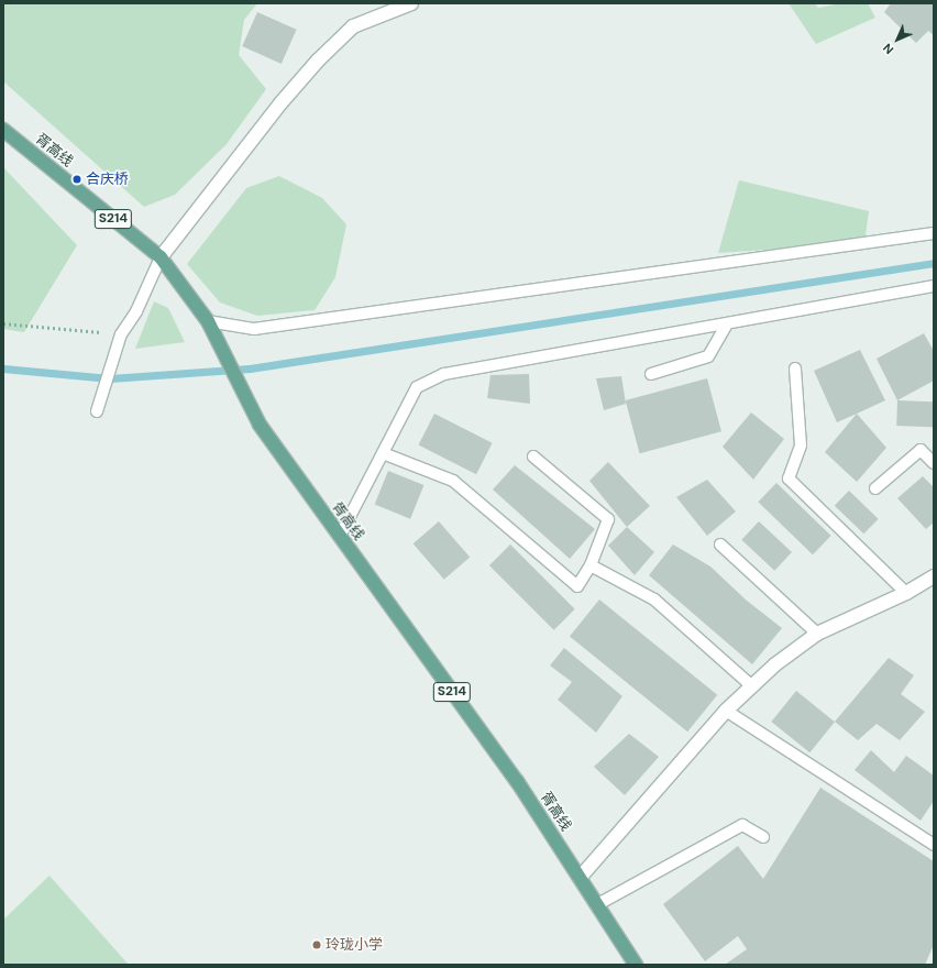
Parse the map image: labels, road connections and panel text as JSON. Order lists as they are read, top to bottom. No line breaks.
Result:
{"streets":{"main road":["胥高线","S214"]},"places":["合庆桥","玲珑小学"],"north":"bottom left"}
